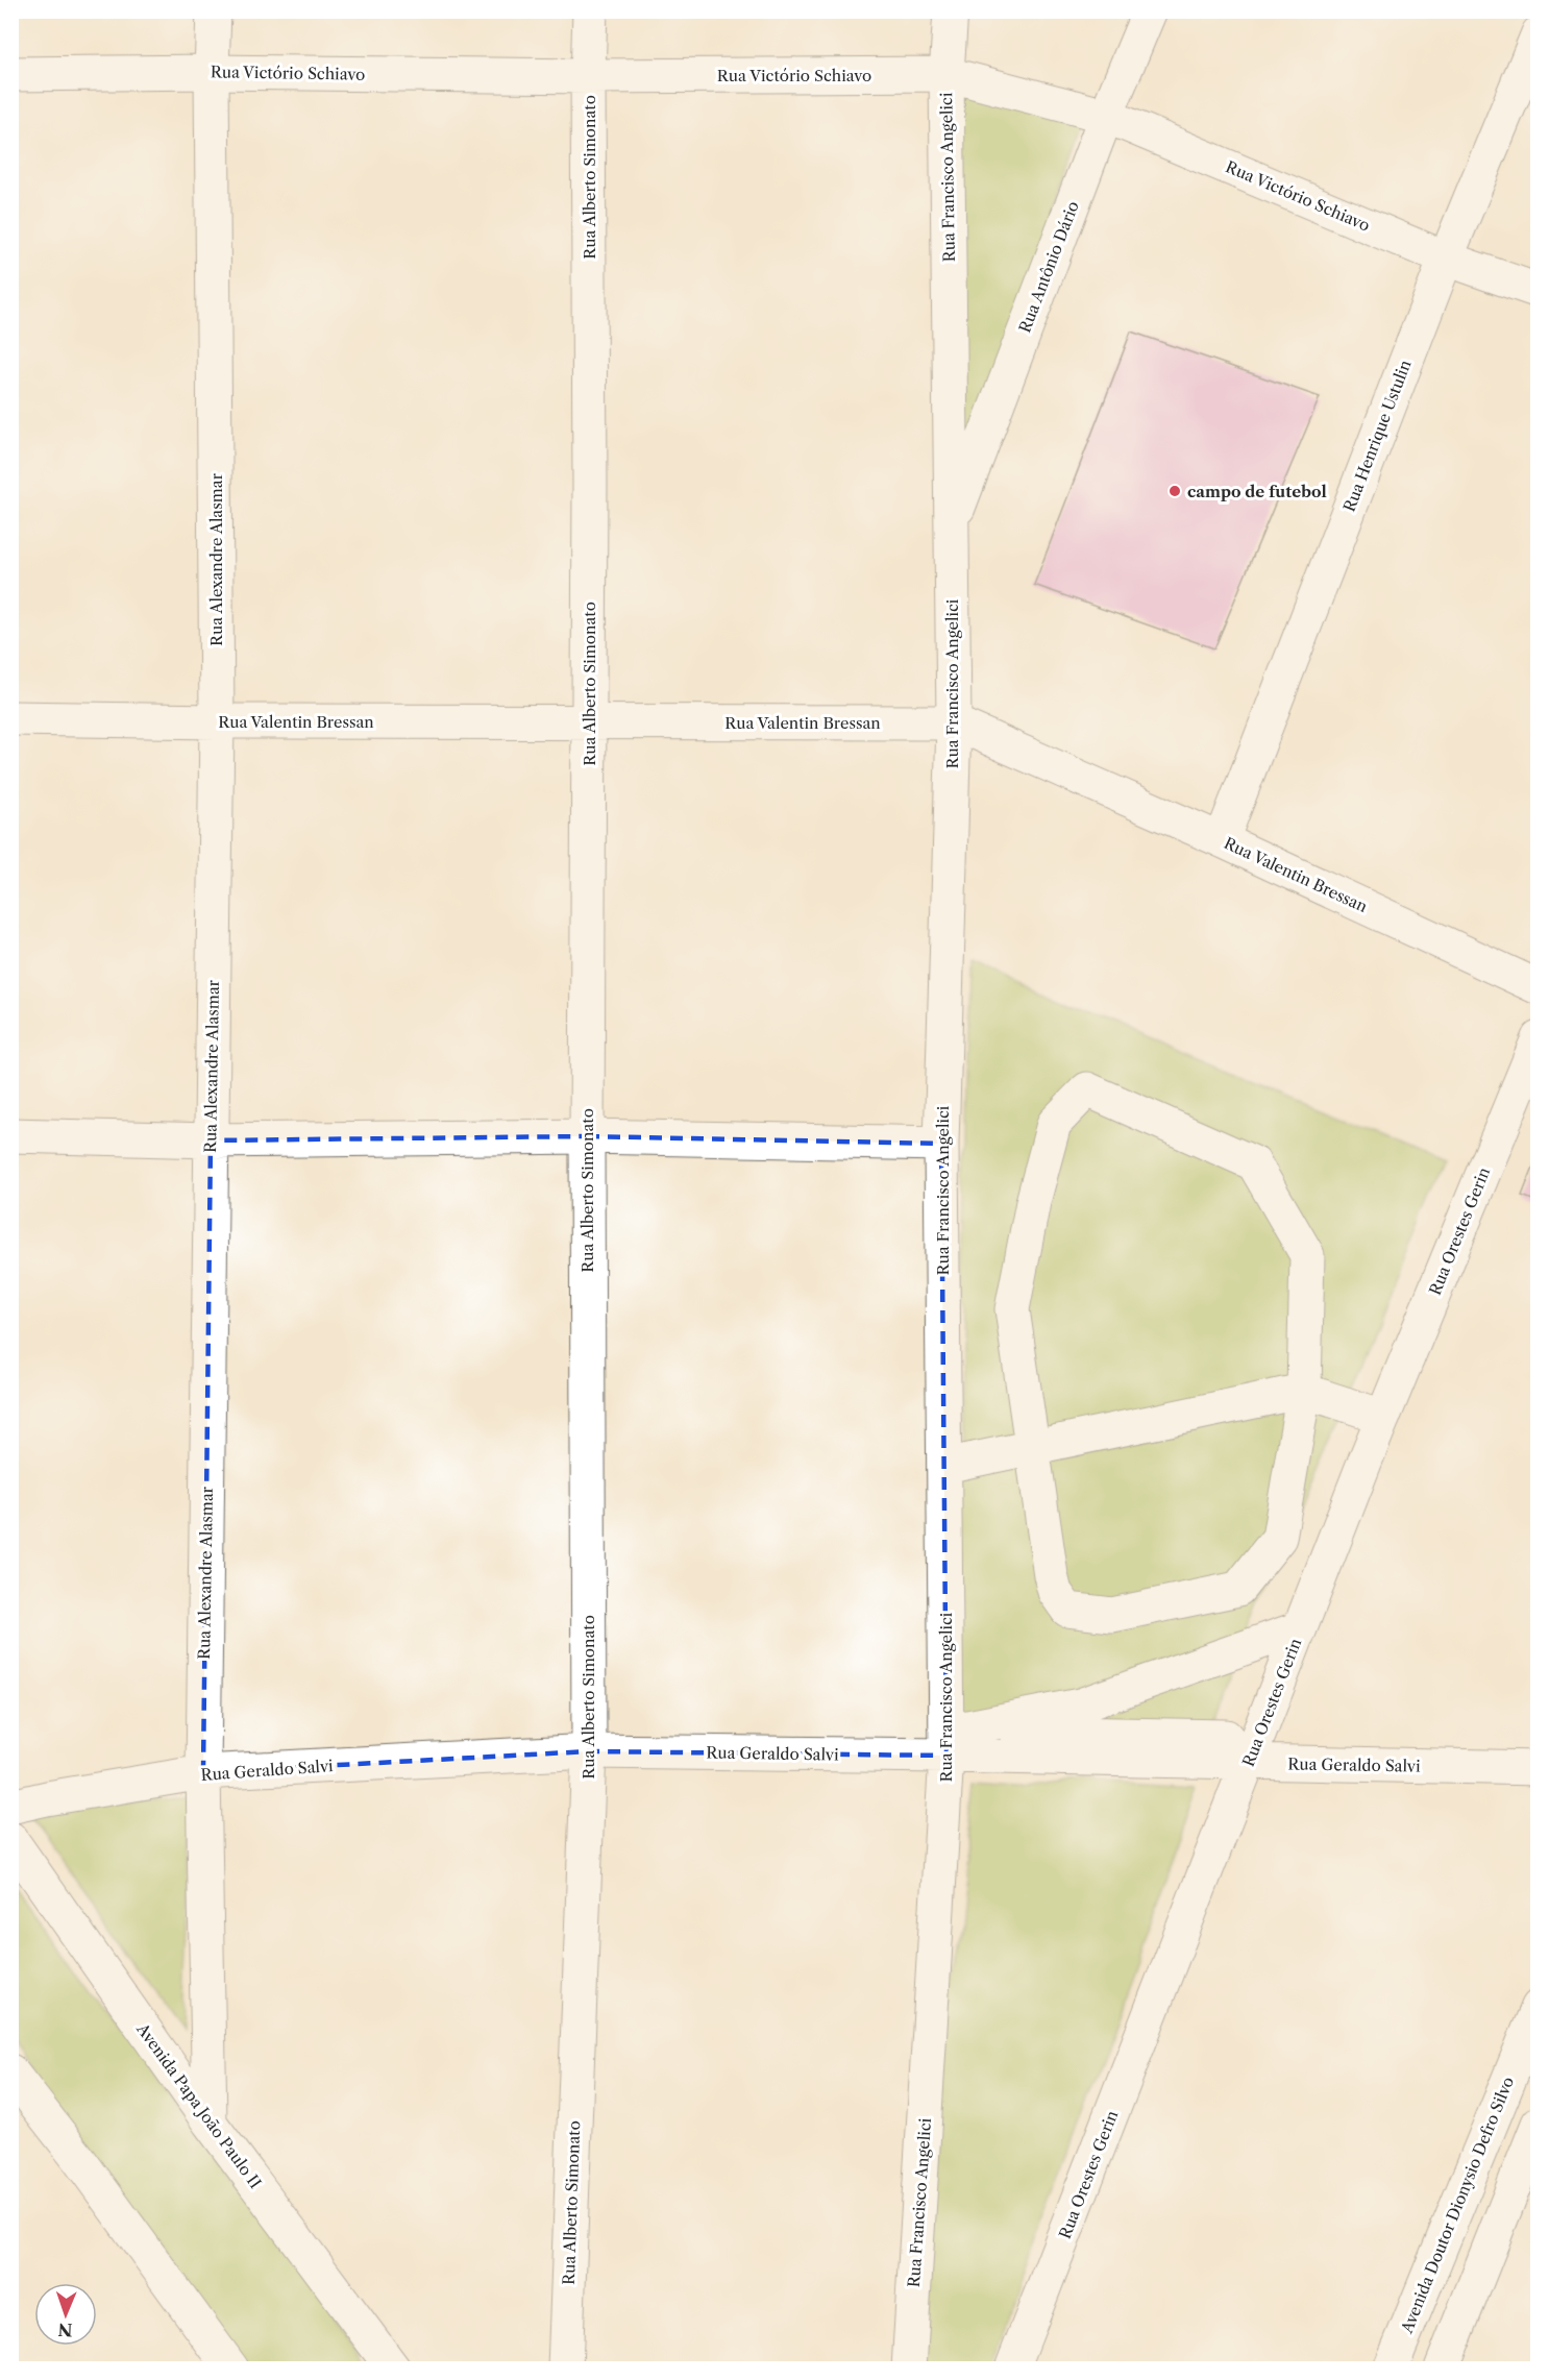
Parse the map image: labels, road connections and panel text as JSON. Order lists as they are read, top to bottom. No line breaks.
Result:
{"streets":{"street":["Rua Victório Schiavo","Rua Alberto Simonato","Rua Francisco Angelici","Rua Antônio Dário","Rua Henrique Ustulin","Rua Alexandre Alasmar","Rua Valentin Bressan","Rua Orestes Gerin","Rua Geraldo Salvi","Avenida Papa João Paulo II","Avenida Doutor Dionysio Defro Silvo"]},"crossings":[["Rua Victório Schiavo","Rua Alberto Simonato"],["Rua Victório Schiavo","Rua Francisco Angelici"],["Rua Victório Schiavo","Rua Antônio Dário"],["Rua Victório Schiavo","Rua Henrique Ustulin"],["Rua Victório Schiavo","Rua Alexandre Alasmar"],["Rua Alberto Simonato","Rua Valentin Bressan"],["Rua Alberto Simonato","Rua Geraldo Salvi"],["Rua Francisco Angelici","Rua Antônio Dário"],["Rua Francisco Angelici","Rua Valentin Bressan"],["Rua Francisco Angelici","Rua Geraldo Salvi"],["Rua Henrique Ustulin","Rua Valentin Bressan"],["Rua Alexandre Alasmar","Rua Valentin Bressan"],["Rua Alexandre Alasmar","Rua Geraldo Salvi"],["Rua Alexandre Alasmar","Avenida Papa João Paulo II"],["Rua Orestes Gerin","Rua Geraldo Salvi"]],"places":["campo de futebol"],"north":"bottom"}
